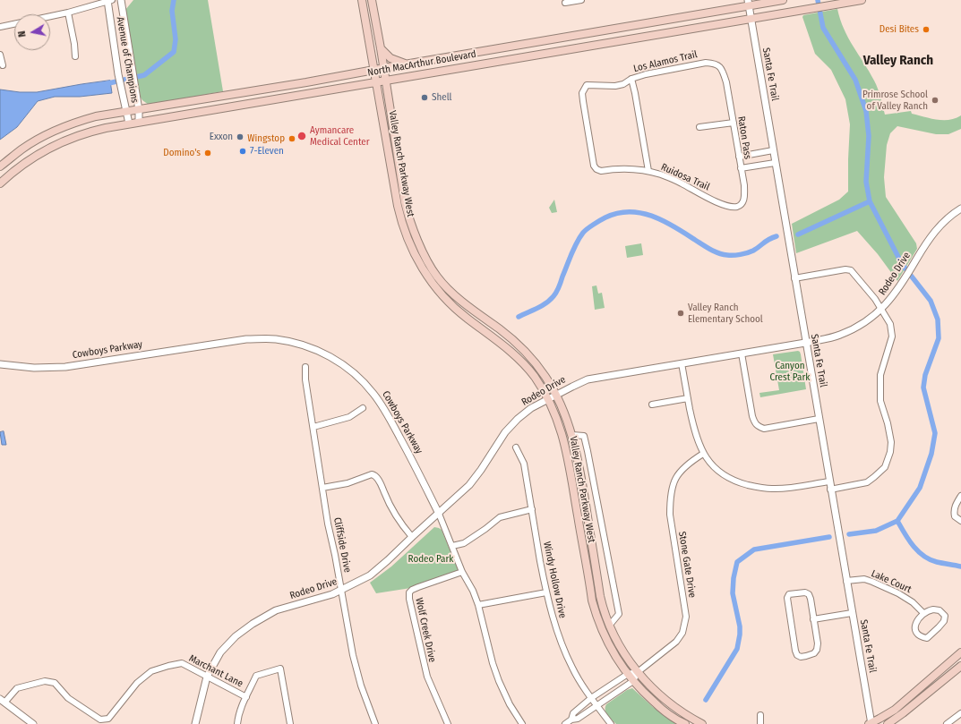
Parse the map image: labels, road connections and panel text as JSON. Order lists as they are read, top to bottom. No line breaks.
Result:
{"streets":{"main road":["North MacArthur Boulevard","Valley Ranch Parkway West"],"street":["Avenue of Champions","Los Alamos Trail","Santa Fe Trail","Raton Pass","Ruidosa Trail","Rodeo Drive","Cowboys Parkway","Cliffside Drive","Stone Gate Drive","Windy Hollow Drive","Lake Court","Wolf Creek Drive","Marchant Lane"]},"crossings":[["Avenue of Champions","North MacArthur Boulevard"],["Los Alamos Trail","Raton Pass"],["Los Alamos Trail","Ruidosa Trail"],["North MacArthur Boulevard","Santa Fe Trail"],["North MacArthur Boulevard","Valley Ranch Parkway West"],["Santa Fe Trail","Rodeo Drive"],["Santa Fe Trail","Lake Court"],["Raton Pass","Ruidosa Trail"],["Valley Ranch Parkway West","Rodeo Drive"],["Valley Ranch Parkway West","Stone Gate Drive"],["Rodeo Drive","Cowboys Parkway"],["Rodeo Drive","Cliffside Drive"],["Rodeo Drive","Marchant Lane"],["Cowboys Parkway","Wolf Creek Drive"],["Stone Gate Drive","Windy Hollow Drive"]],"districts":["Valley Ranch"],"parks":["Canyon Crest Park","Rodeo Park"],"places":["Desi Bites","Shell","Primrose School of Valley Ranch","Aymancare Medical Center","Exxon","Wingstop","7-Eleven","Domino's","Valley Ranch Elementary School"],"north":"left"}
